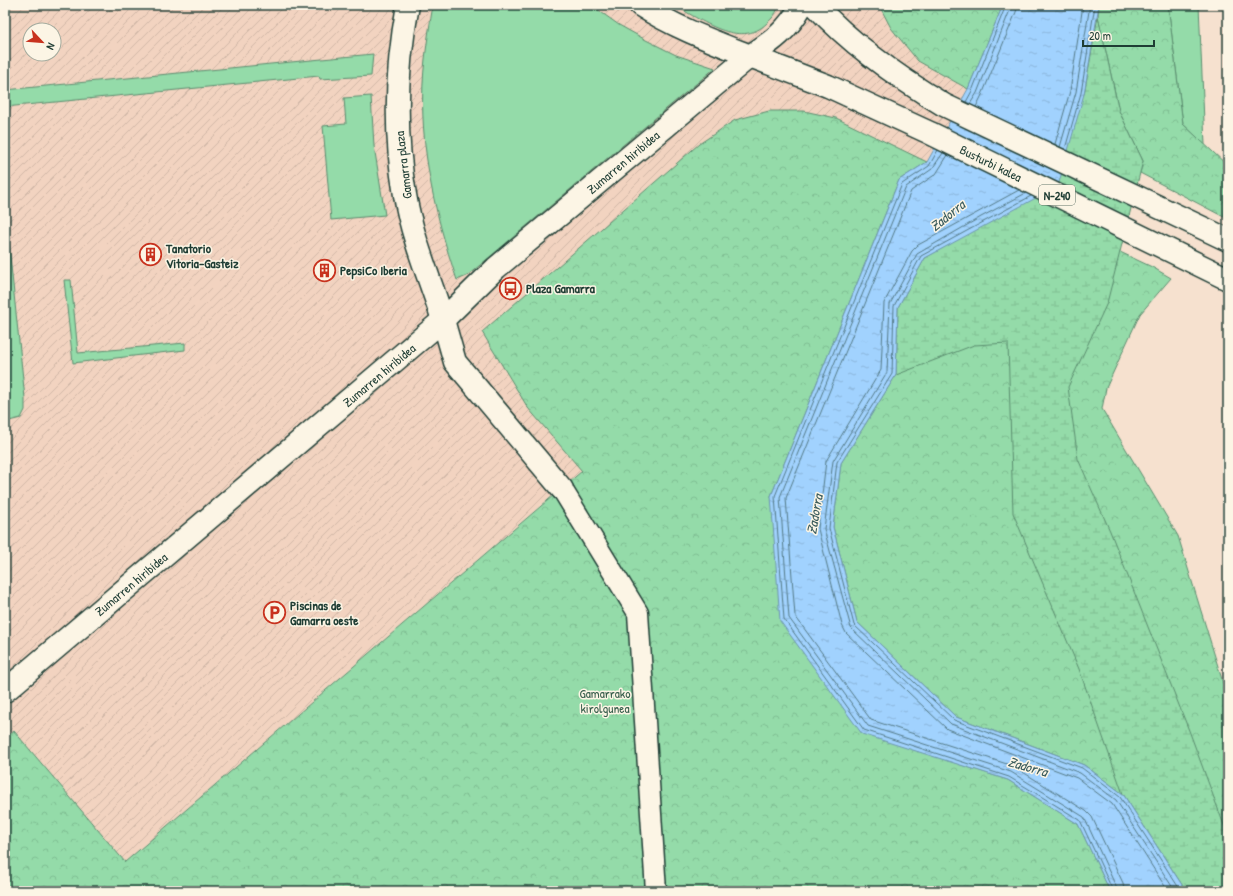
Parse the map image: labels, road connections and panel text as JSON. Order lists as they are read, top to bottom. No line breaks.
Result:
{"streets":{"main road":["Zumarren hiribidea","Busturbi kalea","Gamarra plaza","N-240"]},"crossings":[["Zumarren hiribidea","Busturbi kalea"],["Zumarren hiribidea","Gamarra plaza"]],"water":["Zadorra"],"parks":["Gamarrako kirolgunea"],"places":{"building":["Tanatorio Vitoria-Gasteiz","PepsiCo Iberia"],"bus stop":["Plaza Gamarra"],"parking":["Piscinas de Gamarra oeste"]},"scale_bar":"20 m","north":"bottom right"}
